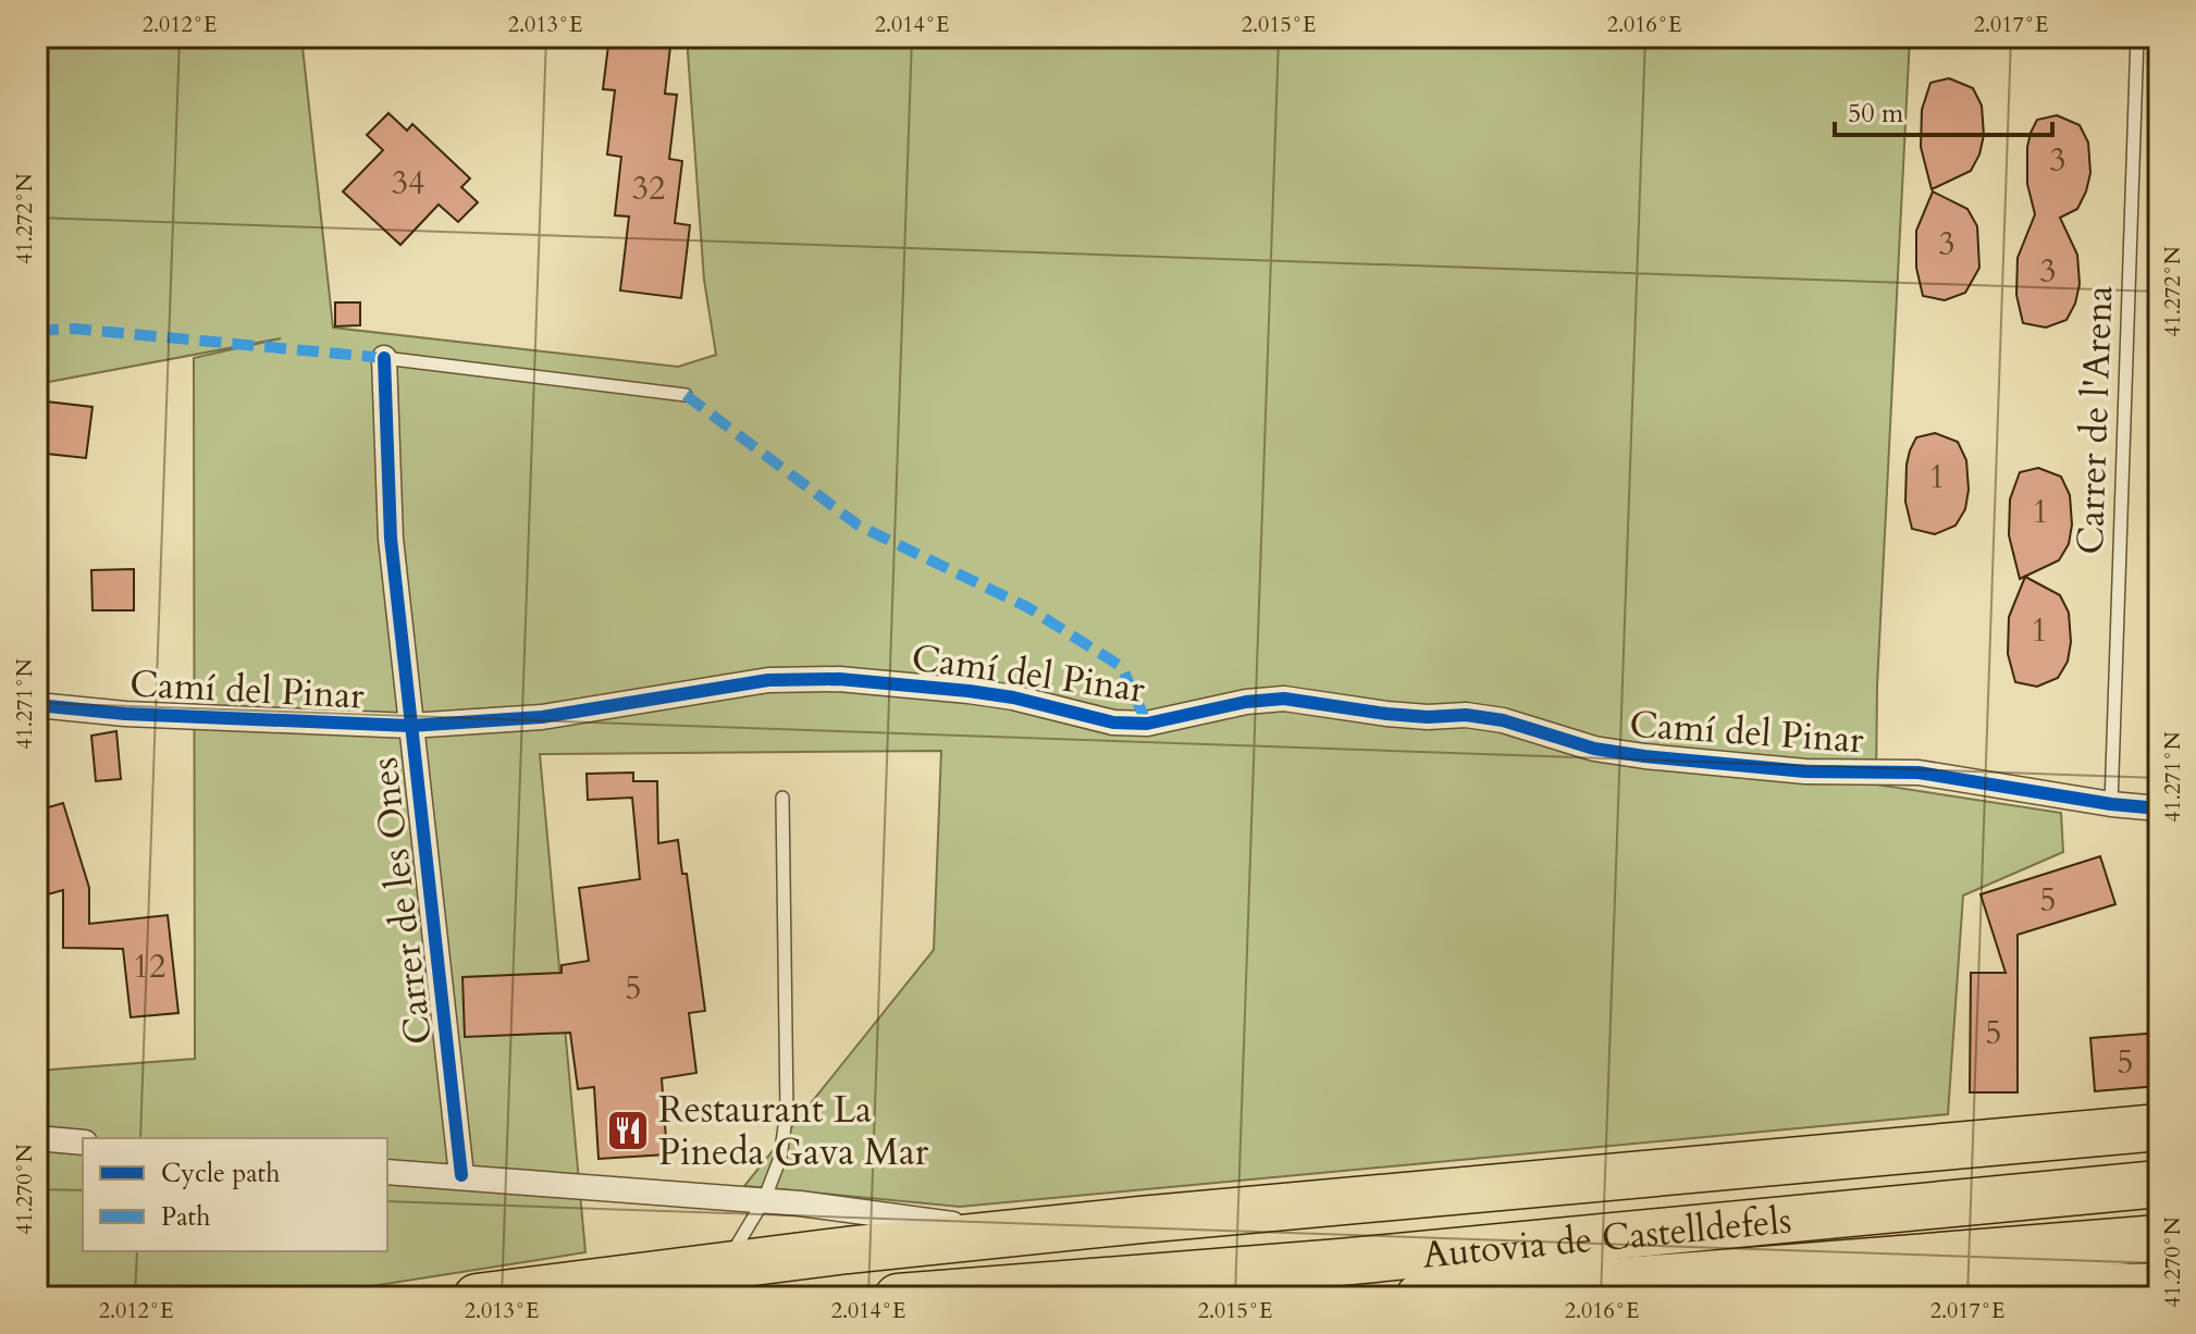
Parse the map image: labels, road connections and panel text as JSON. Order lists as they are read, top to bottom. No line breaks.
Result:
{"streets":{"highway":["Autovia de Castelldefels"],"street":["Camí del Pinar","Carrer de les Ones"],"lane":["Carrer de l'Arena"]},"crossings":[["Carrer de l'Arena","Camí del Pinar"],["Camí del Pinar","Carrer de les Ones"]],"places":{"restaurant":["Restaurant La Pineda Gava Mar"]},"house_numbers":["3","34","32","3","3","1","1","1","5","12","5","5","5"],"legend":["Cycle path","Path"],"scale_bar":"50 m","coordinates":["2.012°E","2.013°E","2.014°E","2.015°E","2.016°E","2.017°E","41.272°N","41.271°N","41.270°N"]}
